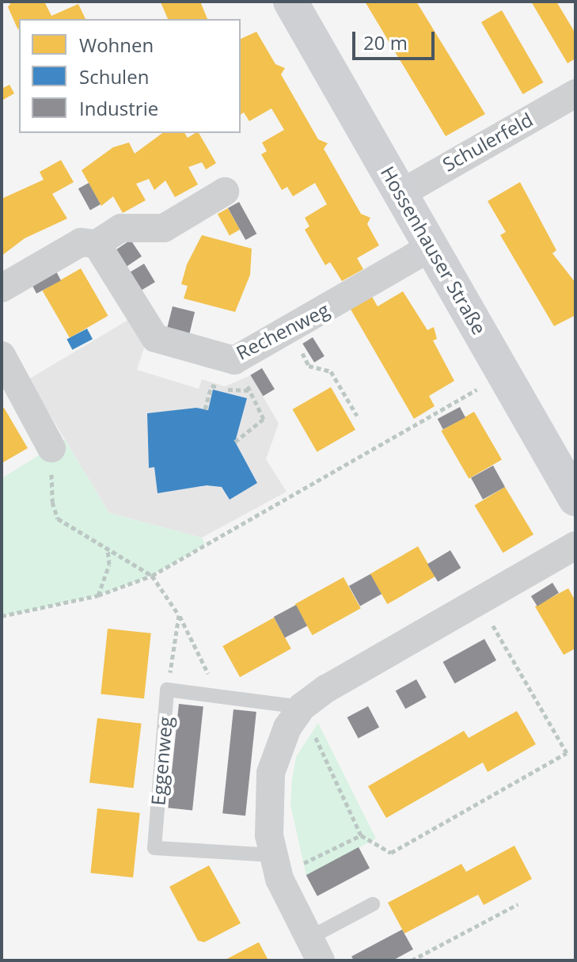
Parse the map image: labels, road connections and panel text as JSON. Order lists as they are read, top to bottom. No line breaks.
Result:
{"streets":{"street":["Schulerfeld","Hossenhauser Straße","Rechenweg"],"lane":["Eggenweg"]},"crossings":[["Schulerfeld","Hossenhauser Straße"],["Hossenhauser Straße","Rechenweg"]],"legend":["Wohnen","Schulen","Industrie"],"scale_bar":"20 m"}
